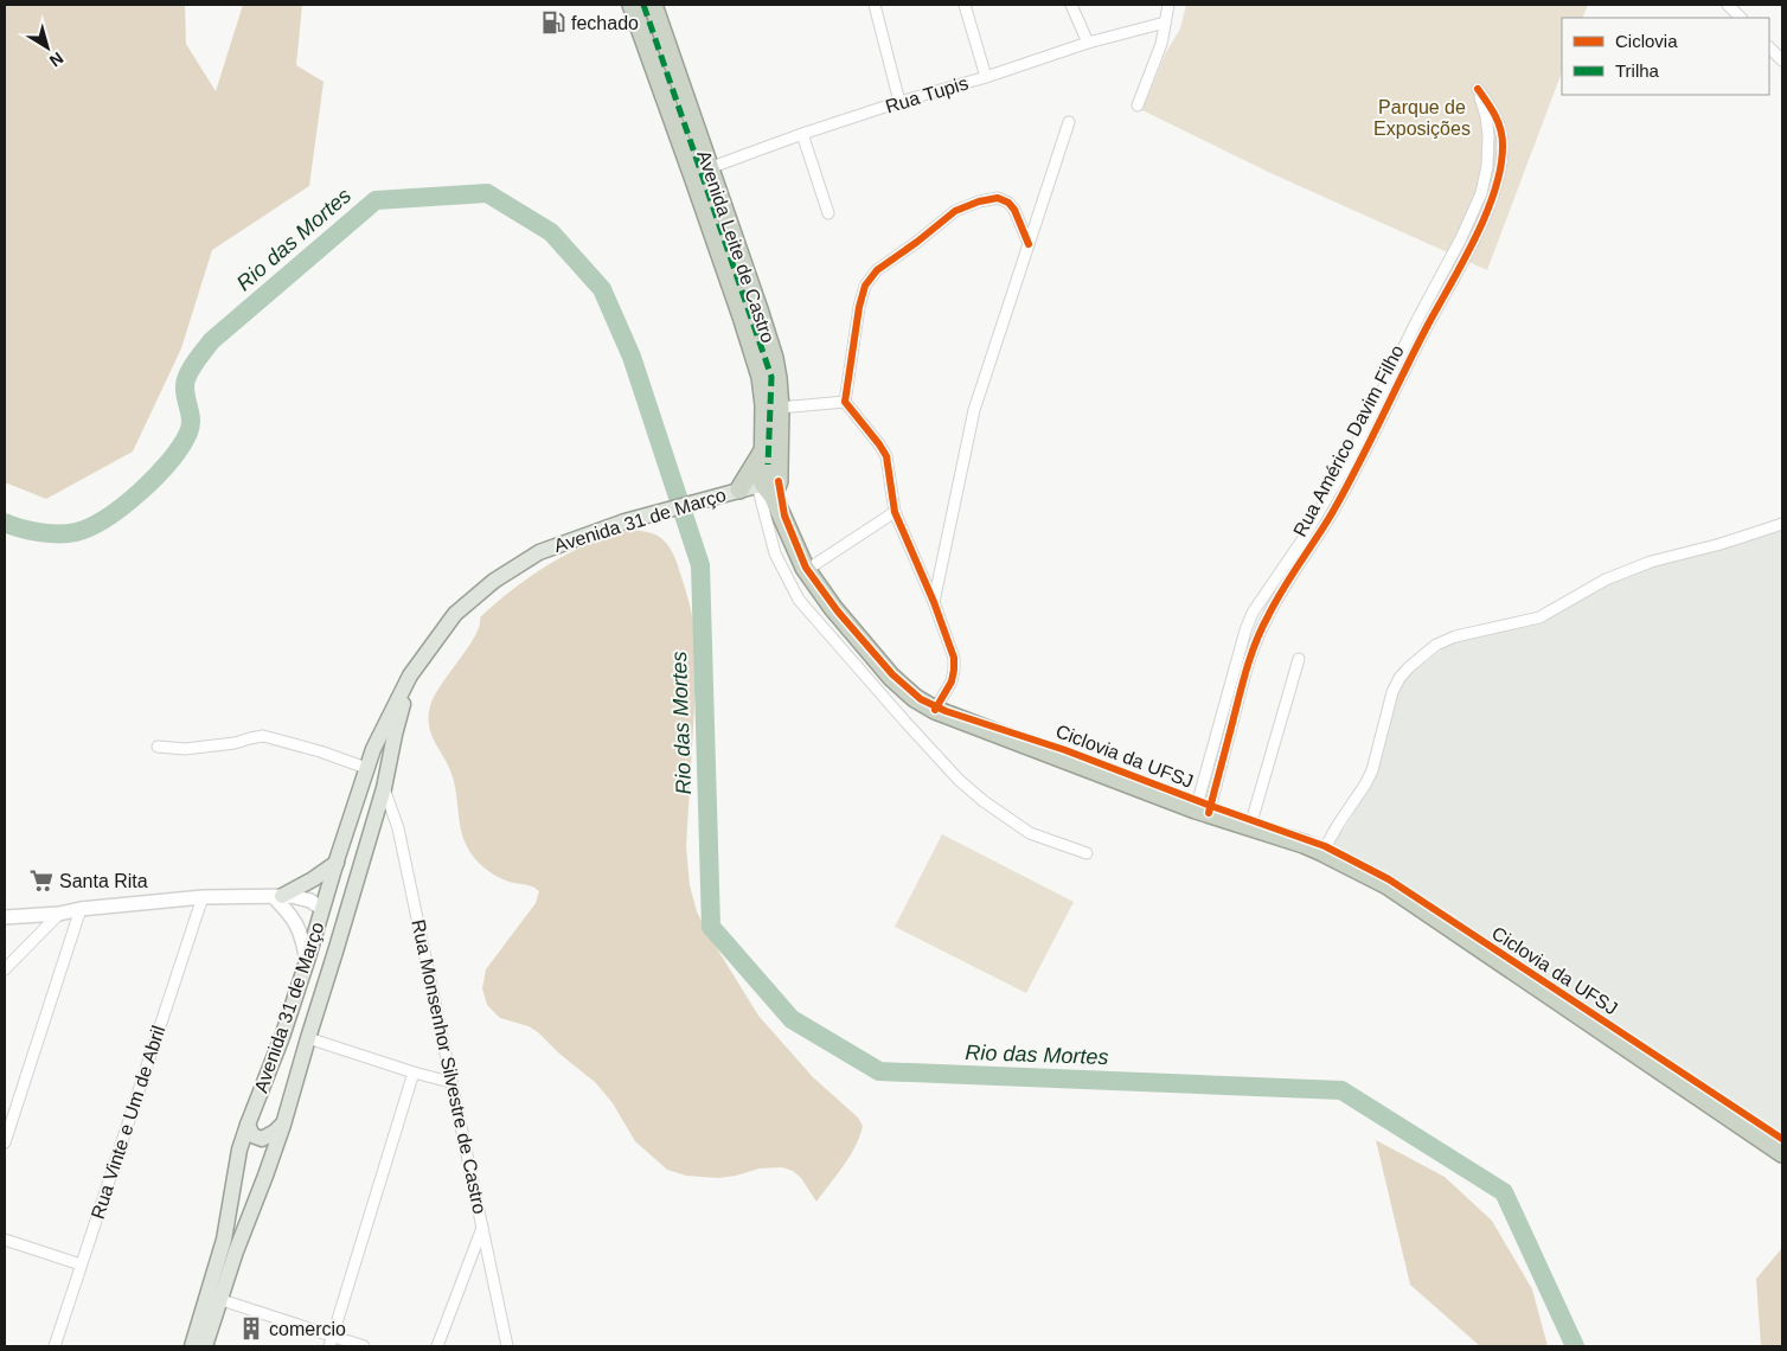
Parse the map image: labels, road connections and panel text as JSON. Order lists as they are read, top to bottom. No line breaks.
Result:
{"streets":{"highway":["Avenida Leite de Castro"],"main road":["Avenida 31 de Março"],"street":["Rua Tupis","Rua Américo Davim Filho","Rua Monsenhor Silvestre de Castro","Rua Vinte e Um de Abril"],"cycle path":["Ciclovia da UFSJ"]},"crossings":[["Rua Tupis","Avenida Leite de Castro"],["Avenida Leite de Castro","Rua Américo Davim Filho"],["Avenida Leite de Castro","Avenida 31 de Março"],["Avenida 31 de Março","Rua Monsenhor Silvestre de Castro"]],"water":["Rio das Mortes"],"parks":["Parque de Exposições"],"places":{"fuel station":["fechado"],"supermarket":["Santa Rita"],"building":["comercio"]},"legend":["Ciclovia","Trilha"],"north":"bottom right"}
